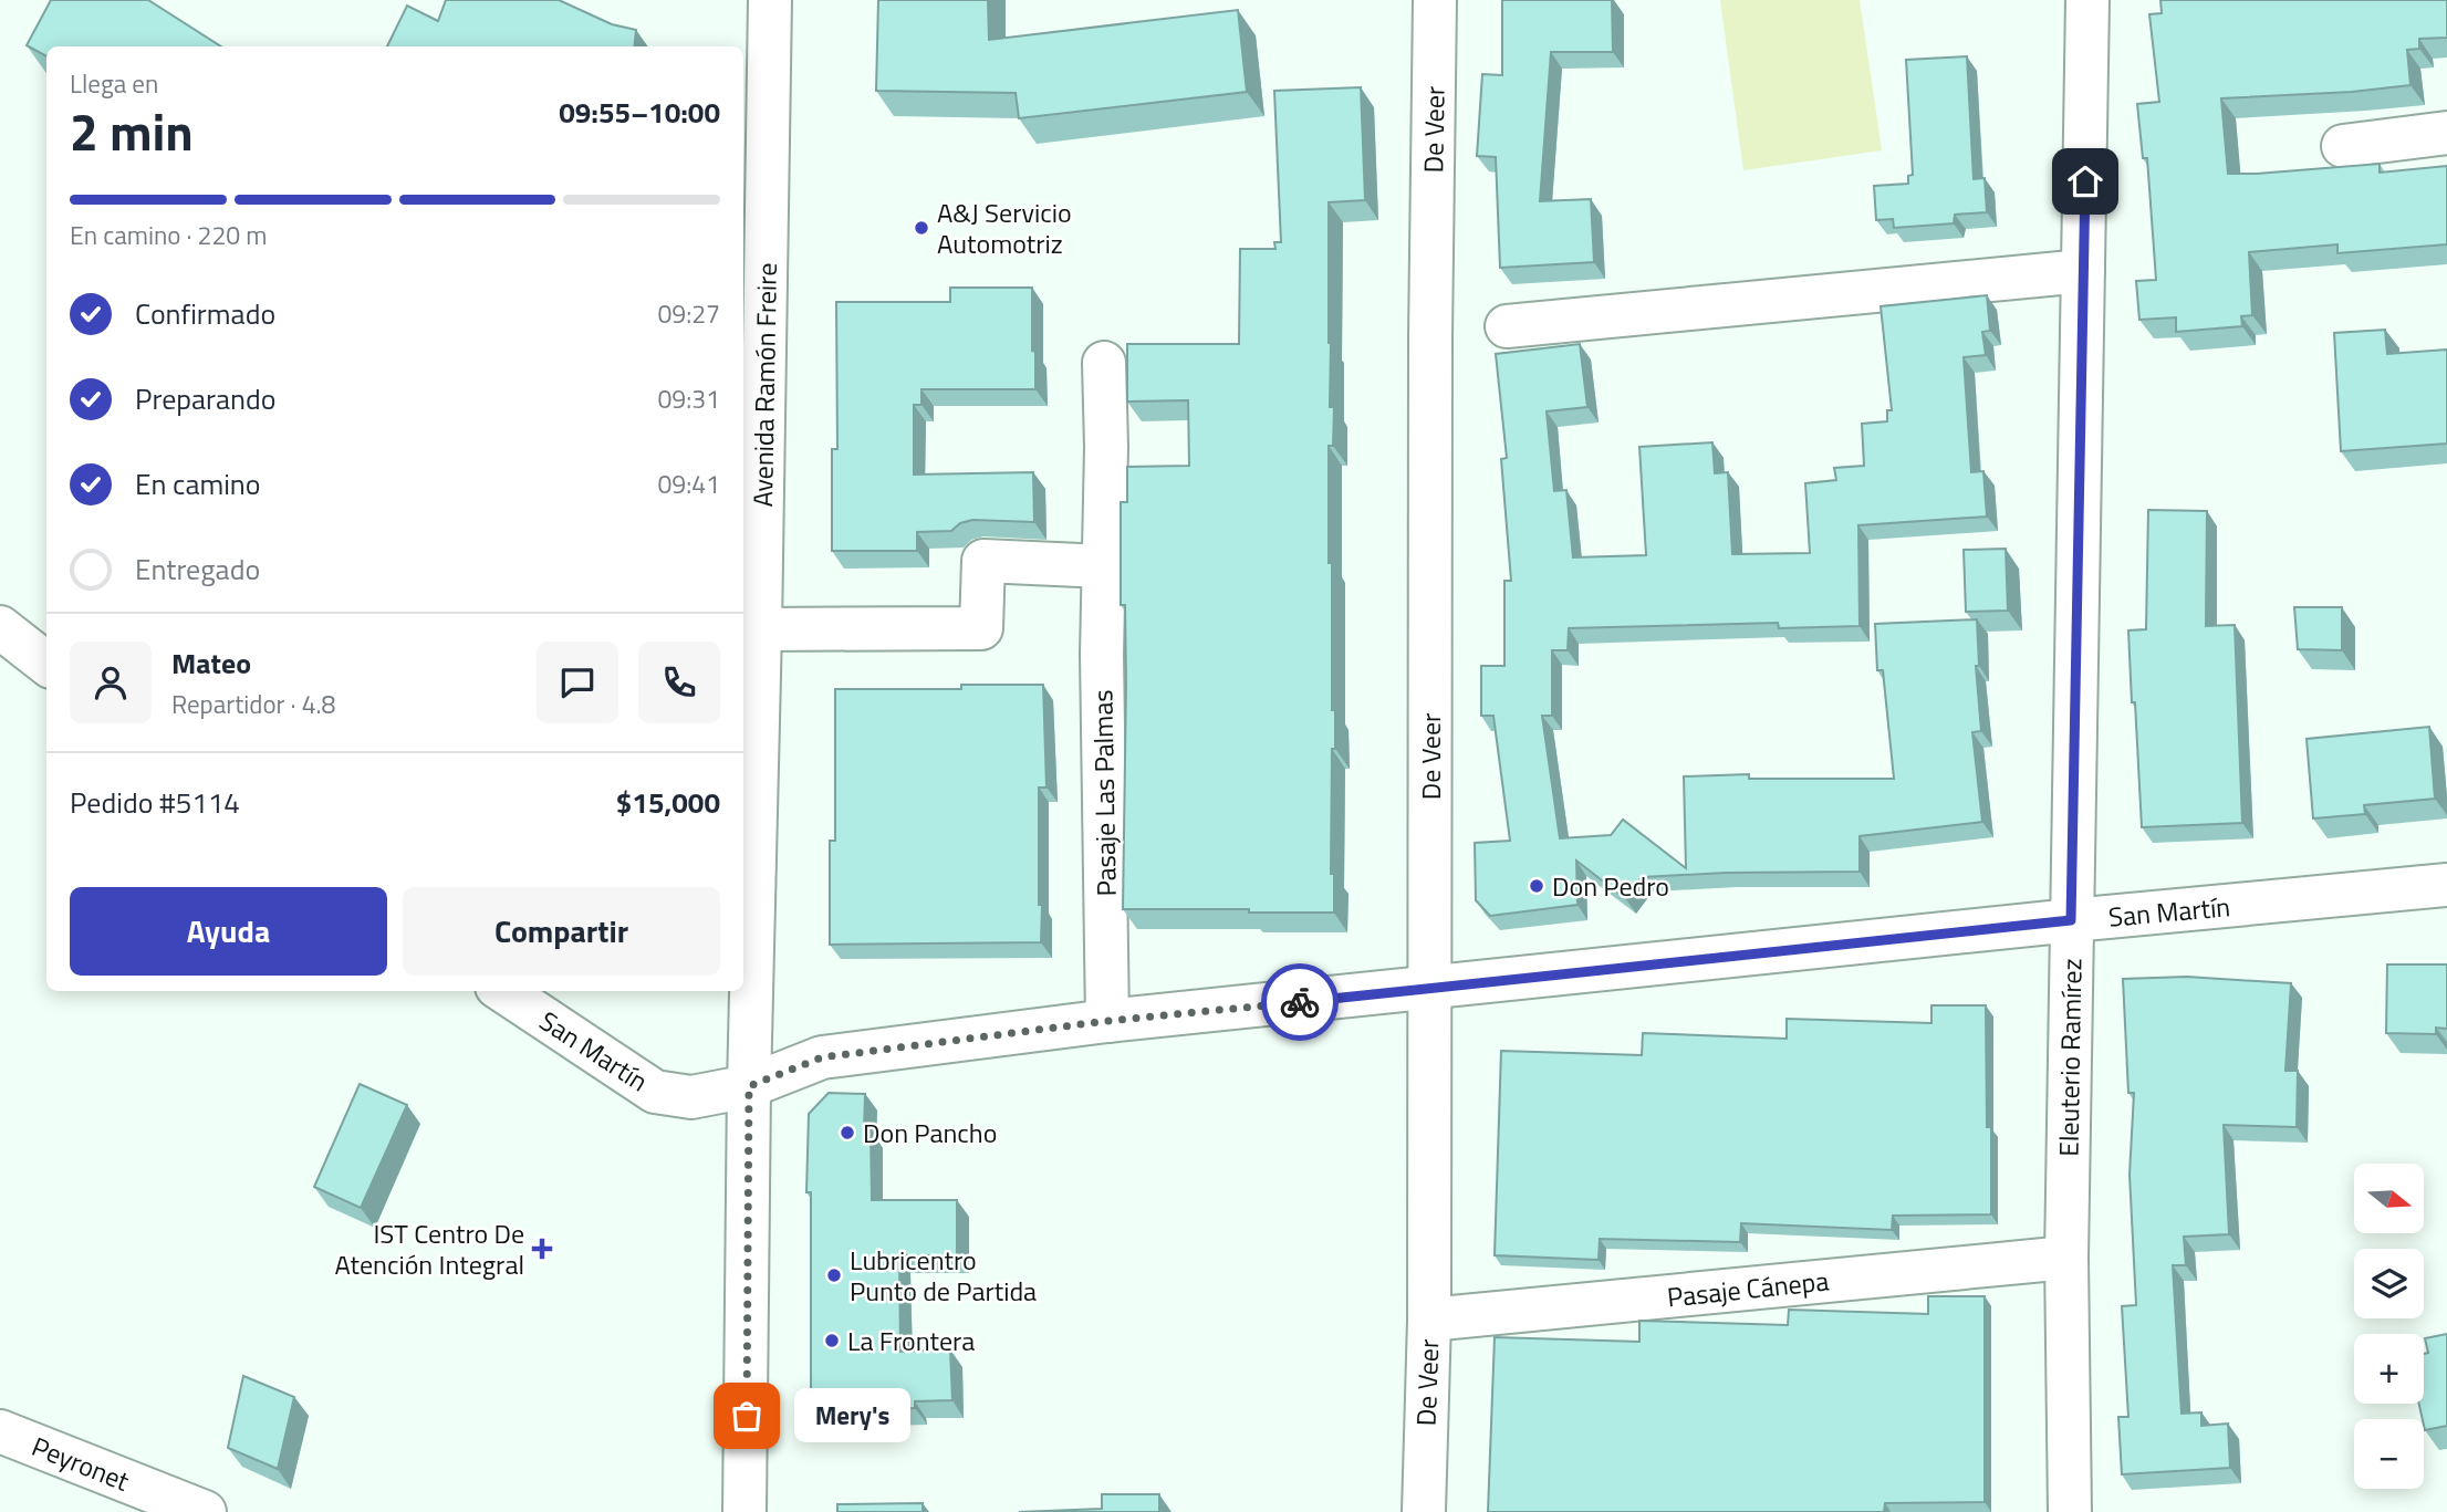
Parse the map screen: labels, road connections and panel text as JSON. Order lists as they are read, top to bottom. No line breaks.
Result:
{"streets":{"street":["De Veer","Avenida Ramón Freire","Pasaje Las Palmas","San Martín","Eleuterio Ramírez","Pasaje Cánepa","Peyronet"]},"crossings":[["De Veer","San Martín"],["De Veer","Pasaje Cánepa"],["Avenida Ramón Freire","San Martín"],["Pasaje Las Palmas","San Martín"],["San Martín","Eleuterio Ramírez"],["Eleuterio Ramírez","Pasaje Cánepa"]],"places":{"other":["A&J Servicio Automotriz","Don Pedro","Don Pancho","Lubricentro Punto de Partida","La Frontera","Mery's"],"health":["IST Centro De Atención Integral"]},"north":"right","page":{"heading":["2 min","Llega en","09:55–10:00"],"panel":["Mateo","Repartidor · 4.8","Pedido #5114","$15,000"],"bar":"En camino · 220 m","list":[["Confirmado","09:27"],["Preparando","09:31"],["En camino","09:41"],"Entregado"],"buttons":["Ayuda","Compartir"],"map_buttons":["+","−"],"bubble":"Mery's"}}
